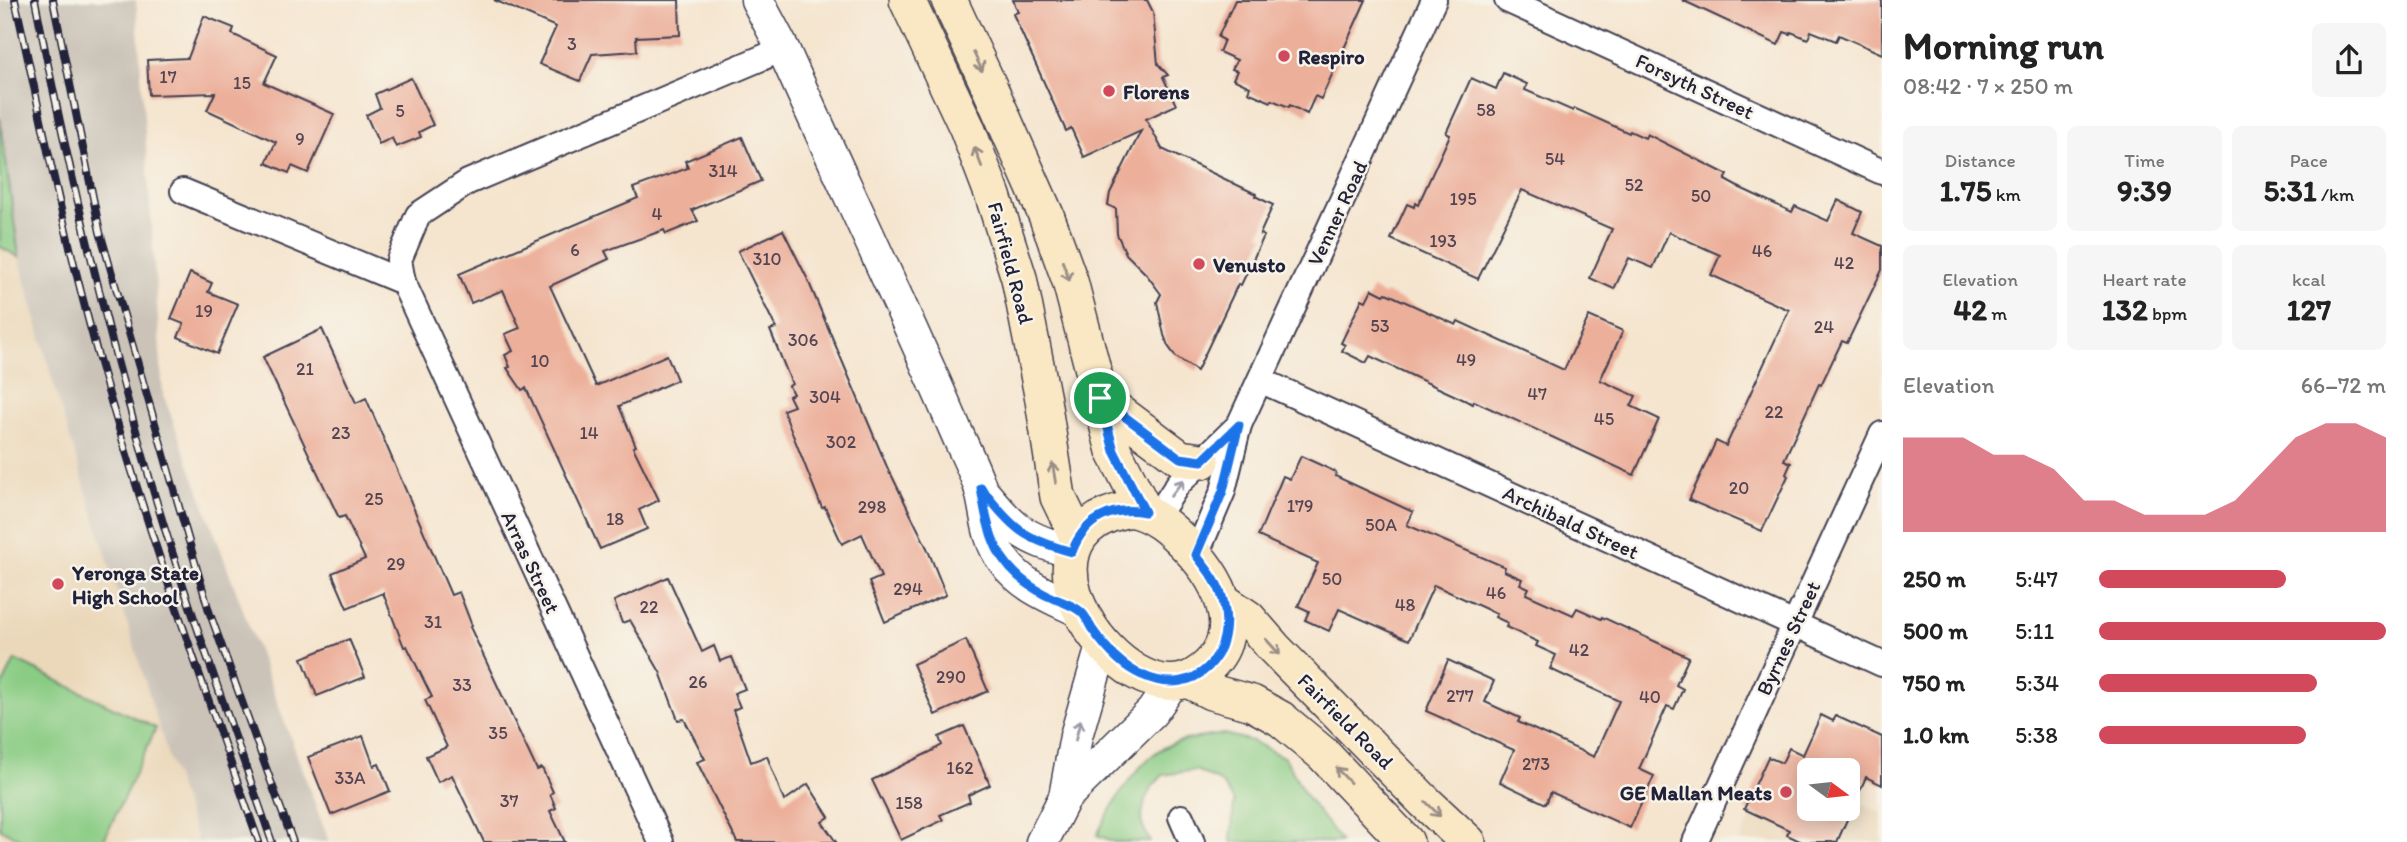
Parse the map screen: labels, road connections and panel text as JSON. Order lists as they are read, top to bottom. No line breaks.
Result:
{"streets":{"main road":["Fairfield Road"],"street":["Forsyth Street","Venner Road","Archibald Street","Arras Street","Byrnes Street"]},"crossings":[["Venner Road","Fairfield Road"],["Venner Road","Archibald Street"],["Archibald Street","Byrnes Street"]],"places":["Respiro","Florens","Venusto","Yeronga State High School","GE Mallan Meats"],"house_numbers":["3","17","15","58","5","9","54","314","52","50","195","4","193","6","46","310","42","19","53","24","306","49","10","21","47","304","22","45","23","14","302","20","25","179","298","18","50A","29","50","294","46","48","22","31","42","290","26","33","277","40","35","273","162","33A","37","158"],"north":"right","page":{"heading":["Morning run","08:42 · 7 × 250 m"],"stats":[["Distance","1.75 km"],["Time","9:39"],["Pace","5:31 /km"],["Elevation","42 m"],["Heart rate","132 bpm"],["kcal","127"]],"chart":["Elevation","66–72 m"],"list":[{"name":"250 m","note":"5:47"},{"name":"500 m","note":"5:11"},{"name":"750 m","note":"5:34"},{"name":"1.0 km","note":"5:38"}]}}
